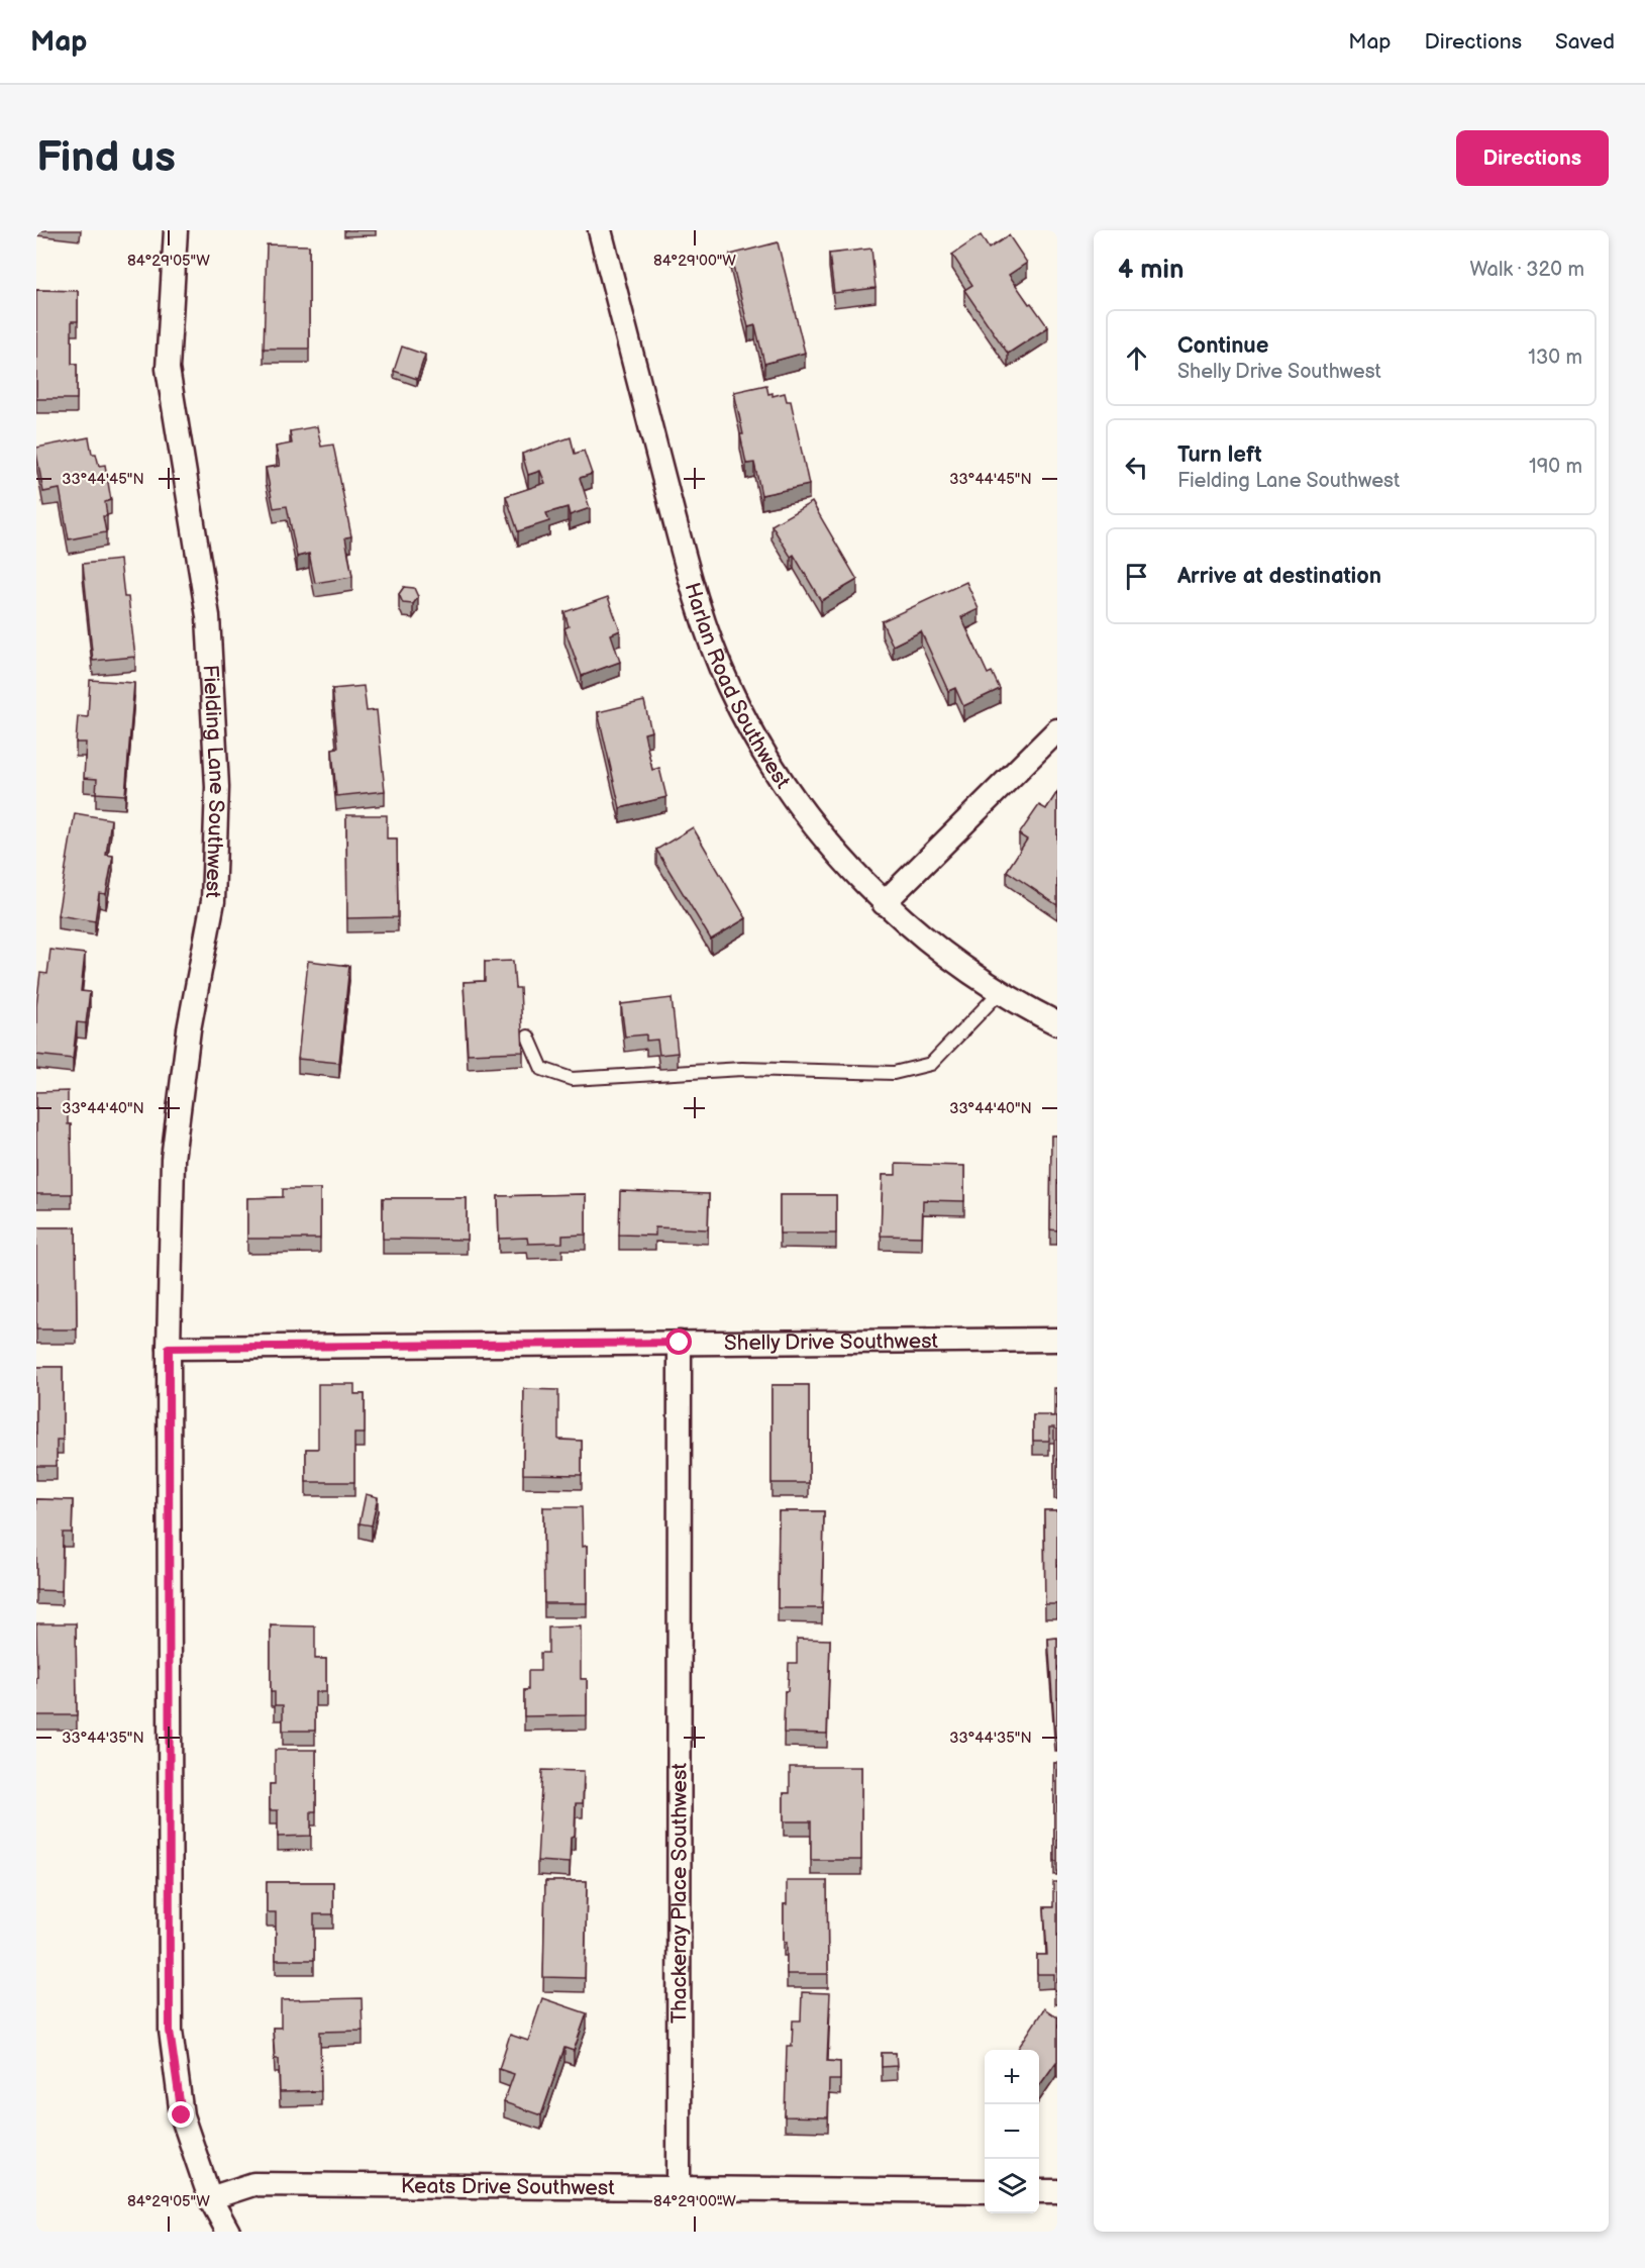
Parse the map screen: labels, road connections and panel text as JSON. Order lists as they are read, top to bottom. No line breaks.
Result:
{"streets":{"street":["Harlan Road Southwest","Fielding Lane Southwest","Shelly Drive Southwest","Thackeray Place Southwest","Keats Drive Southwest"]},"crossings":[["Fielding Lane Southwest","Shelly Drive Southwest"],["Fielding Lane Southwest","Keats Drive Southwest"],["Shelly Drive Southwest","Thackeray Place Southwest"],["Thackeray Place Southwest","Keats Drive Southwest"]],"page":{"header":"Map","nav":["Map","Directions","Saved"],"buttons":"Directions","title":"Find us","heading":["4 min","Walk · 320 m"],"list":[["Continue","Shelly Drive Southwest","130 m"],["Turn left","Fielding Lane Southwest","190 m"],"Arrive at destination"],"map_buttons":["+","−"]},"coordinates":["84°29'05\"W","84°29'00\"W","33°44'45\"N","33°44'40\"N","33°44'35\"N"]}
